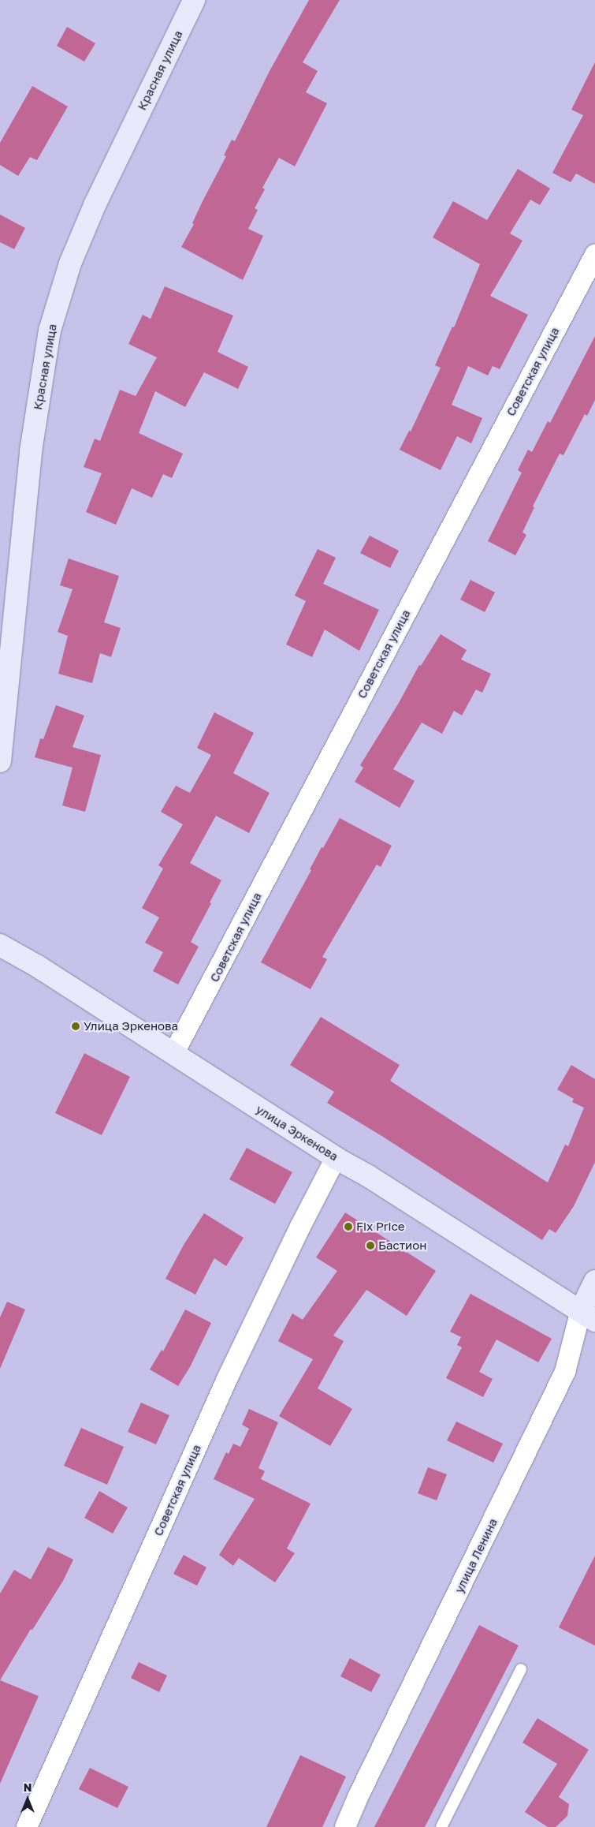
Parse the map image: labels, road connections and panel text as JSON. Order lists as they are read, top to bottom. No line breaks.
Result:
{"streets":{"street":["Красная улица","Советская улица","улица Эркенова","улица Ленина"]},"crossings":[["Советская улица","улица Эркенова"],["улица Эркенова","улица Ленина"]],"places":["Улица Эркенова","Fix Price","Бастион"],"north":"top"}
